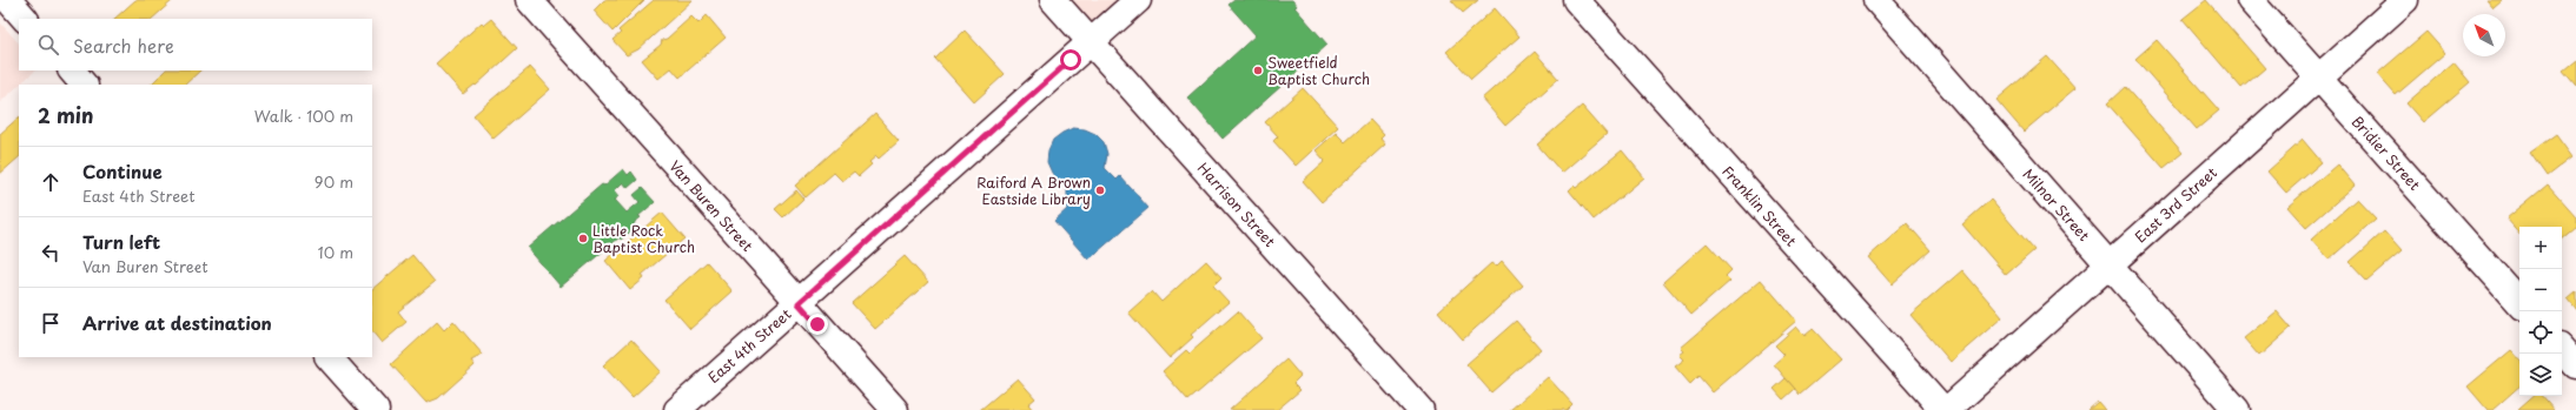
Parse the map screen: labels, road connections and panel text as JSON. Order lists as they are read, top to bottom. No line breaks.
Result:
{"streets":{"street":["Bridier Street","Harrison Street","Milnor Street","East 3rd Street","Van Buren Street","Franklin Street","East 4th Street"]},"crossings":[["Bridier Street","East 3rd Street"],["Harrison Street","East 4th Street"],["Milnor Street","East 3rd Street"],["East 3rd Street","Franklin Street"],["Van Buren Street","East 4th Street"]],"places":["Sweetfield Baptist Church","Raiford A Brown Eastside Library","Little Rock Baptist Church"],"north":"top left","page":{"search":"Search here","heading":["2 min","Walk · 100 m"],"list":[["Continue","East 4th Street","90 m"],["Turn left","Van Buren Street","10 m"],"Arrive at destination"],"map_buttons":["+","−"]}}
